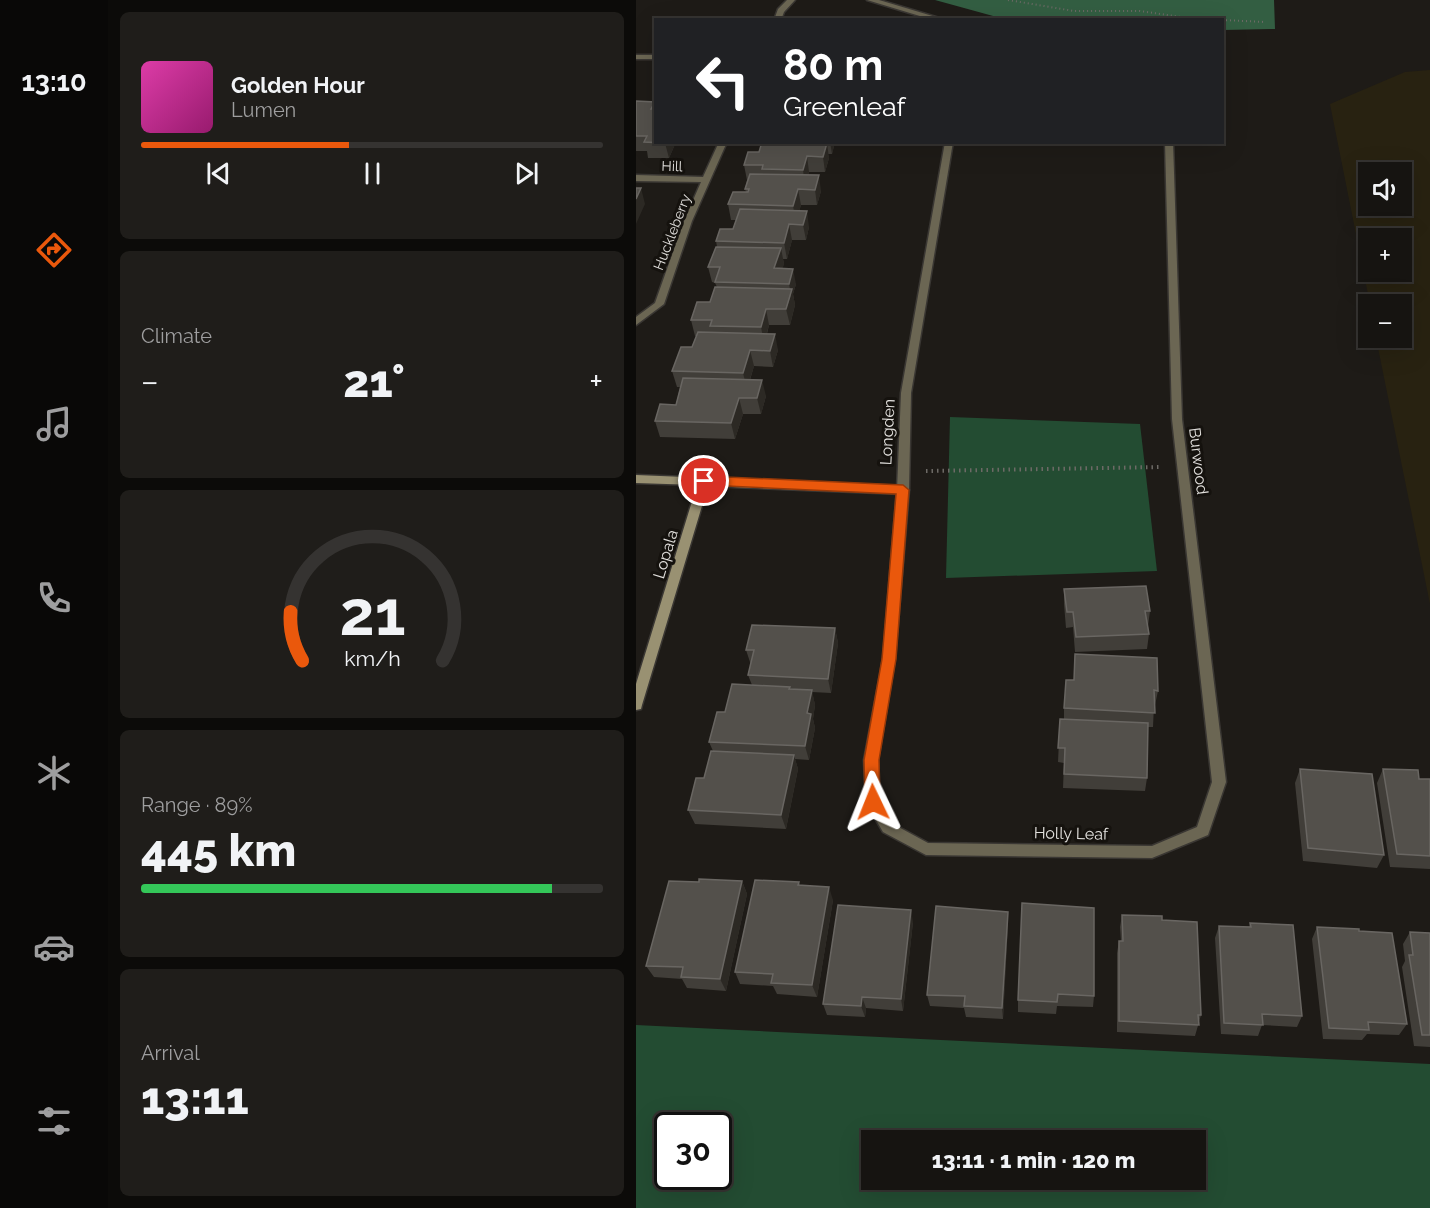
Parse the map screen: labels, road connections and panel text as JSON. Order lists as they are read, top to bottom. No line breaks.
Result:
{"streets":{"street":["Hill","Huckleberry","Longden","Burwood","Lopala","Holly Leaf"]},"crossings":[["Hill","Huckleberry"],["Longden","Holly Leaf"],["Burwood","Holly Leaf"]],"page":{"tabs":"13:10","turn":["80 m","Greenleaf"],"song":["Golden Hour","Lumen"],"map_buttons":["+","−"],"tile":["Climate",["Range · 89%","445 km"],["Arrival","13:11"]],"heat":["−","21°","+"],"limit":"30","trip":"13:11 · 1 min · 120 m","gauge":["21","km/h"]}}
